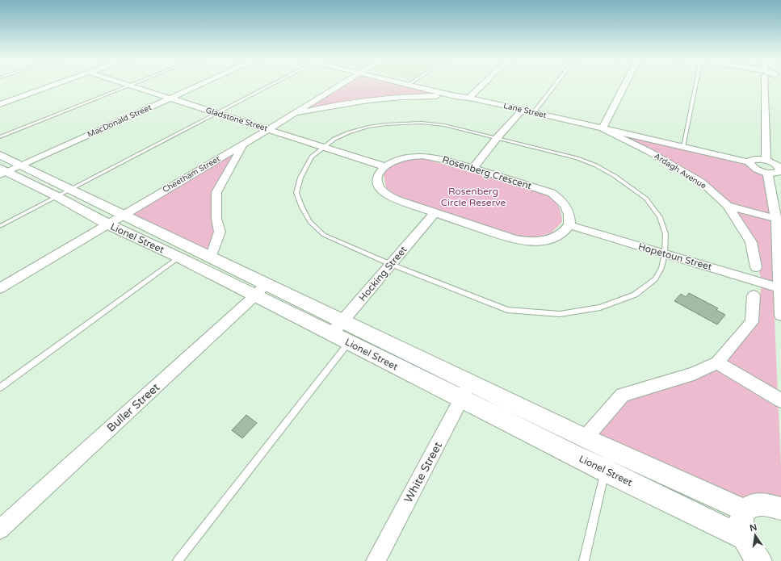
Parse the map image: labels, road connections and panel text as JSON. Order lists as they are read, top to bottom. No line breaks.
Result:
{"streets":{"street":["Lane Street","Gladstone Street","MacDonald Street","Ardagh Avenue","Rosenberg Crescent","Cheetham Street","Lionel Street","Hopetoun Street","Hocking Street","Buller Street","White Street"]},"crossings":[["Lane Street","Ardagh Avenue"],["Gladstone Street","MacDonald Street"],["Gladstone Street","Rosenberg Crescent"],["Gladstone Street","Cheetham Street"],["MacDonald Street","Lionel Street"],["Rosenberg Crescent","Hopetoun Street"],["Cheetham Street","Lionel Street"],["Lionel Street","Hocking Street"],["Lionel Street","Buller Street"],["Lionel Street","White Street"]],"parks":["Rosenberg Circle Reserve"],"north":"top"}
